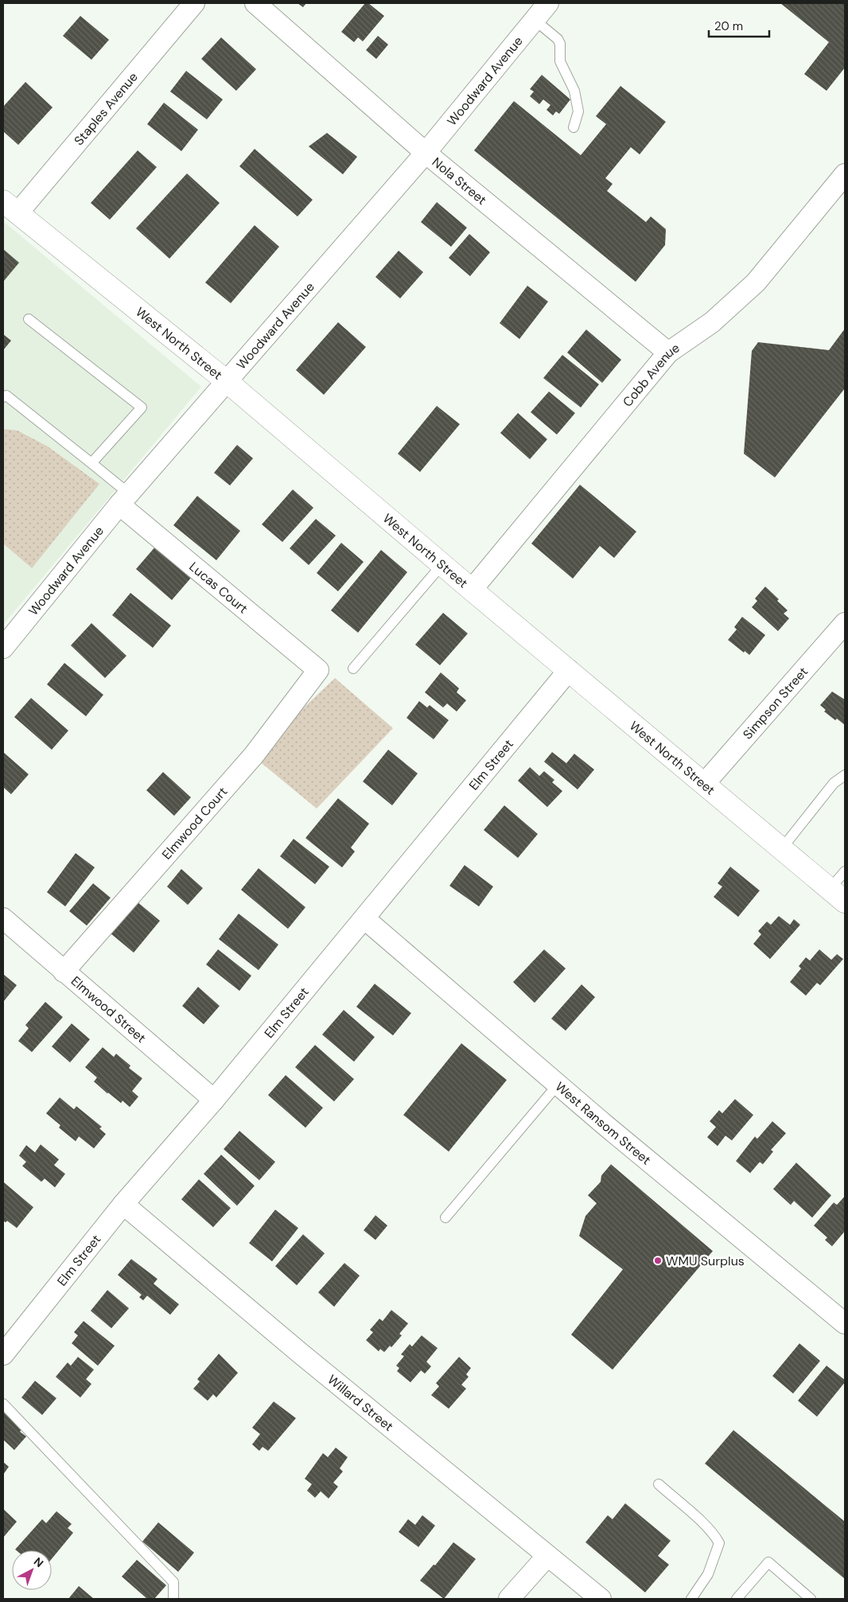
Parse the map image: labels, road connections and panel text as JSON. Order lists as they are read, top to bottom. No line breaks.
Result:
{"streets":{"street":["Woodward Avenue","Staples Avenue","Nola Street","West North Street","Cobb Avenue","Lucas Court","Simpson Street","Elm Street","Elmwood Court","Elmwood Street","West Ransom Street","Willard Street"]},"crossings":[["Woodward Avenue","Nola Street"],["Woodward Avenue","West North Street"],["Woodward Avenue","Lucas Court"],["Staples Avenue","West North Street"],["Nola Street","Cobb Avenue"],["West North Street","Cobb Avenue"],["West North Street","Simpson Street"],["West North Street","Elm Street"],["Lucas Court","Elmwood Court"],["Elm Street","Elmwood Street"],["Elm Street","West Ransom Street"],["Elm Street","Willard Street"],["Elmwood Court","Elmwood Street"]],"places":["WMU Surplus"],"scale_bar":"20 m","north":"top right"}
